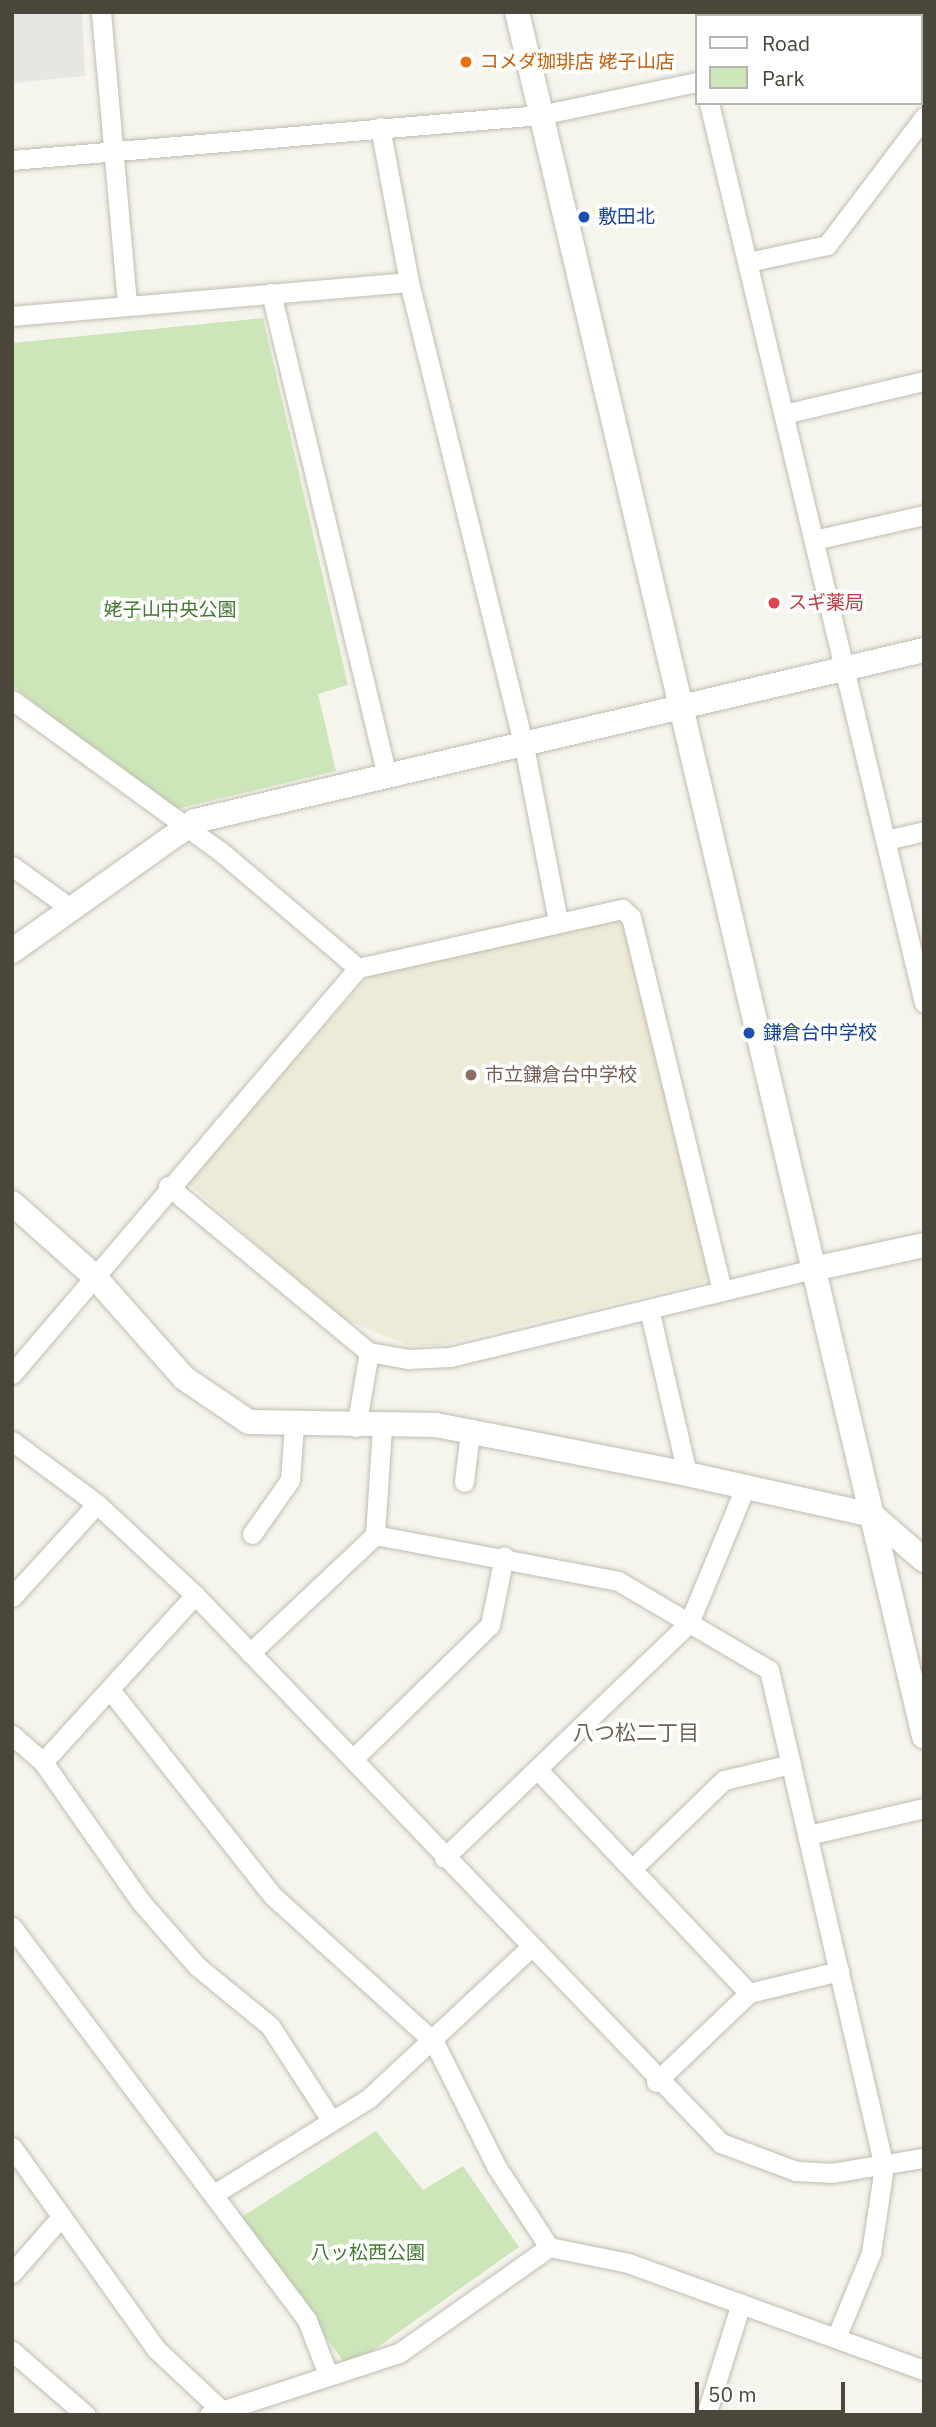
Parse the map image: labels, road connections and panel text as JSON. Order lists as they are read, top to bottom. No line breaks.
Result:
{"districts":["八つ松二丁目"],"parks":["姥子山中央公園","八ッ松西公園"],"places":["コメダ珈琲店 姥子山店","敷田北","スギ薬局","鎌倉台中学校","市立鎌倉台中学校"],"legend":["Road","Park"],"scale_bar":"50 m"}
